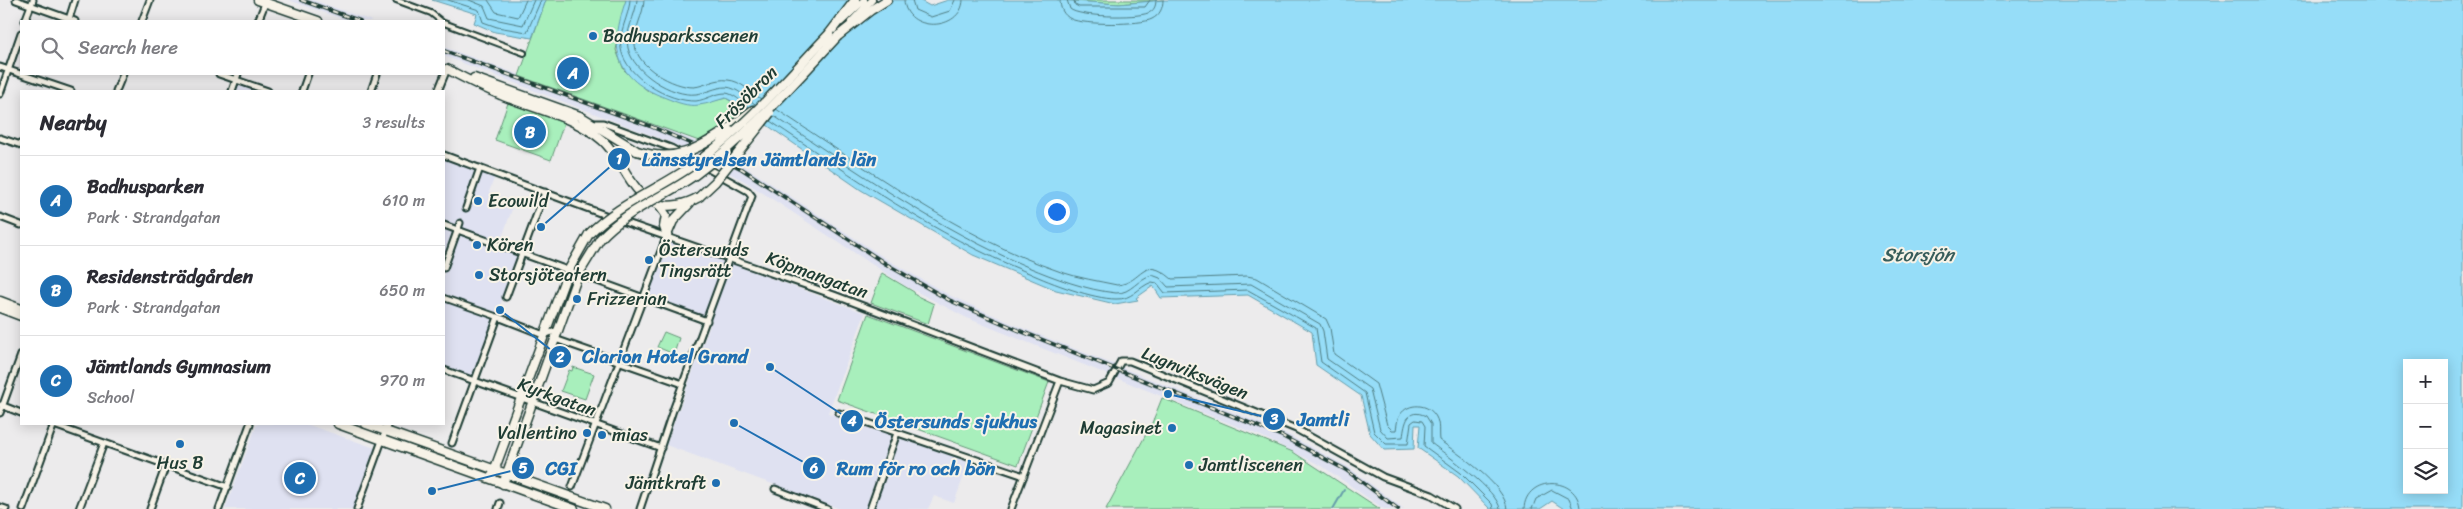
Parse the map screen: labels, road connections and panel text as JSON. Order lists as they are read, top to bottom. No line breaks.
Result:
{"streets":{"main road":["Frösöbron"],"street":["Köpmangatan","Lugnviksvägen","Kyrkgatan"]},"crossings":[["Frösöbron","Köpmangatan"],["Frösöbron","Kyrkgatan"],["Köpmangatan","Lugnviksvägen"]],"water":["Storsjön"],"places":["Badhusparksscenen","Ecowild","Länsstyrelsen Jämtlands län","Kören","Östersunds Tingsrätt","Storsjöteatern","Frizzerian","Clarion Hotel Grand","Östersunds sjukhus","Jamtli","Rum för ro och bön","Magasinet","Vallentino","mias","Hus B","Jamtliscenen","Jämtkraft","CGI"],"page":{"search":"Search here","pins":["A","B","C"],"heading":["Nearby","3 results"],"list":[{"mark":"A","name":"Badhusparken","note":"Park · Strandgatan","value":"610 m"},{"mark":"B","name":"Residensträdgården","note":"Park · Strandgatan","value":"650 m"},{"mark":"C","name":"Jämtlands Gymnasium","note":"School","value":"970 m"}],"map_buttons":["+","−"]}}
